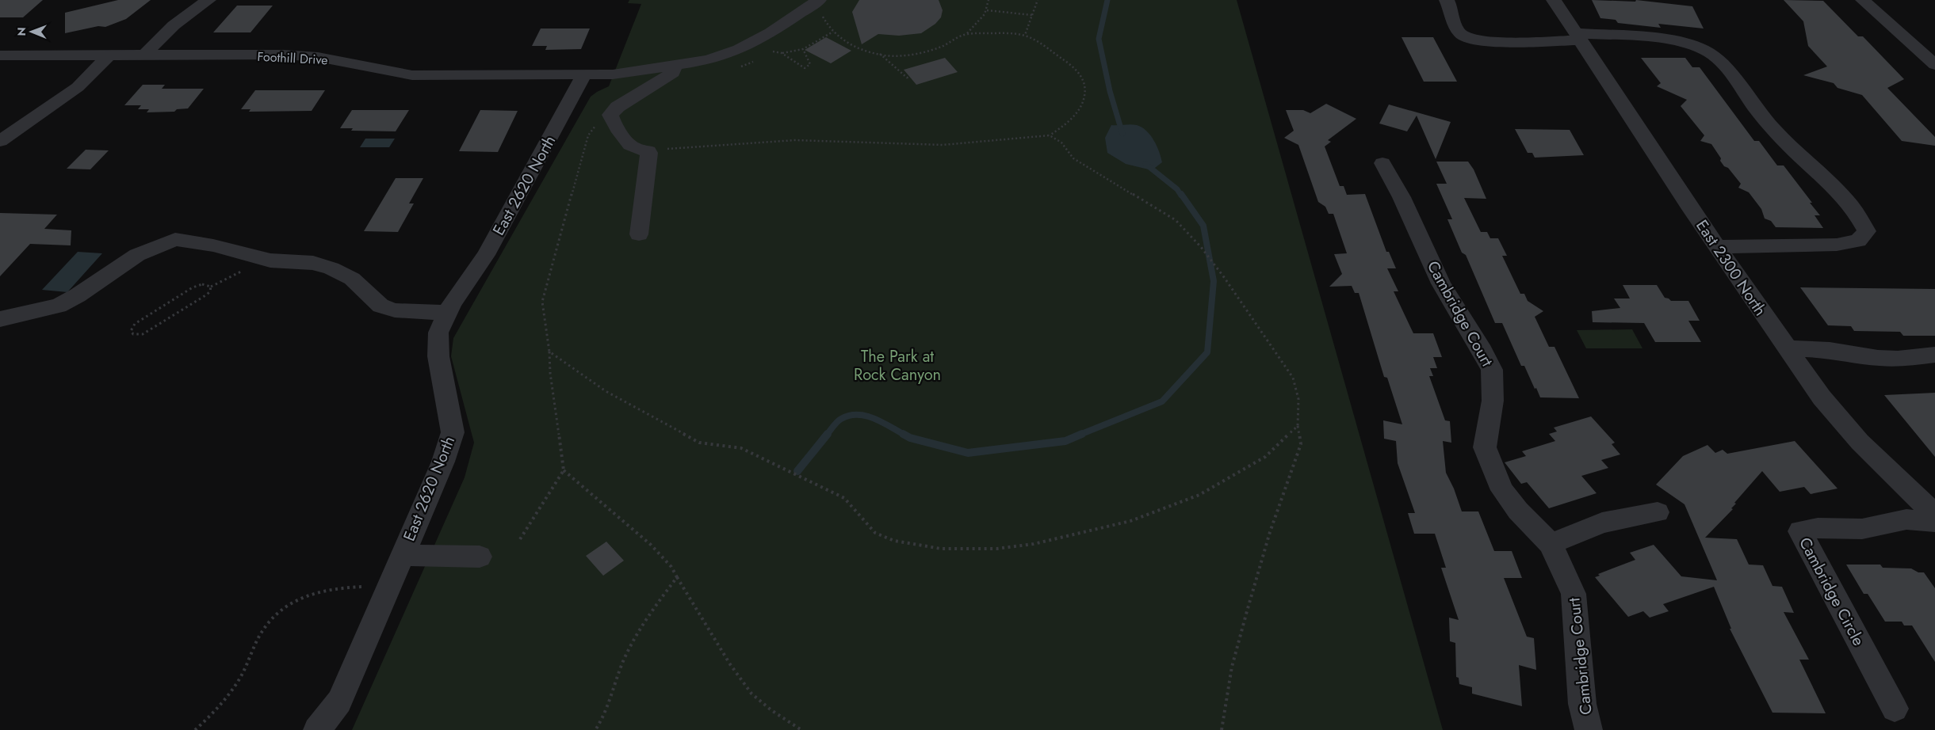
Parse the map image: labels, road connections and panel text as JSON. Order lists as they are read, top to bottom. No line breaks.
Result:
{"streets":{"street":["Foothill Drive","East 2620 North","East 2300 North","Cambridge Court","Cambridge Circle"]},"crossings":[["Foothill Drive","East 2620 North"]],"parks":["The Park at Rock Canyon"],"north":"left"}
